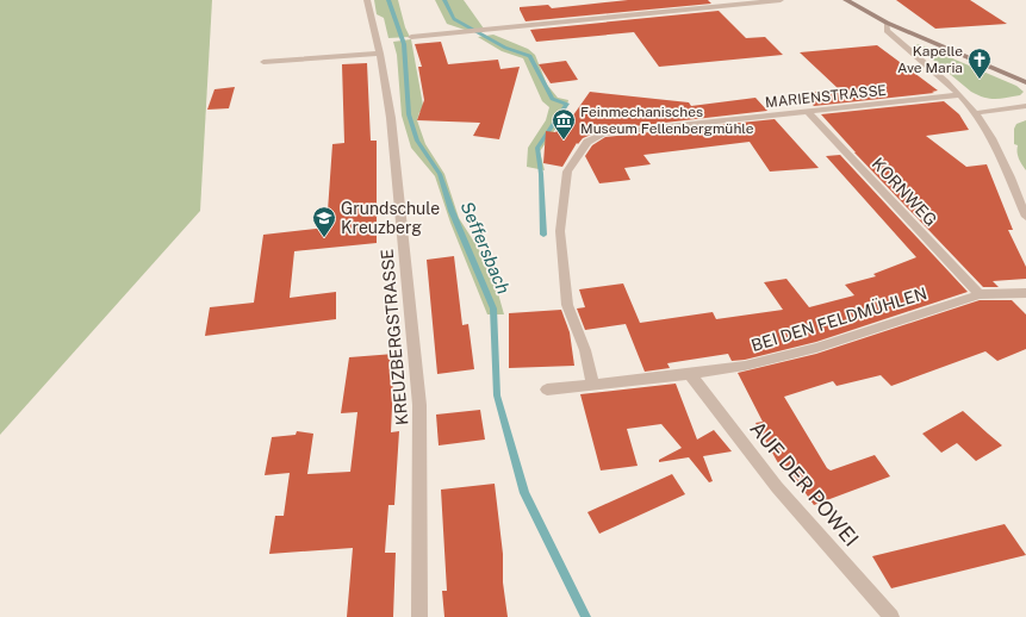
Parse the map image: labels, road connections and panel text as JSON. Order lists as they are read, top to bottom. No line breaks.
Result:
{"streets":{"street":["MARIENSTRASSE","KORNWEG","BEI DEN FELDMÜHLEN","KREUZBERGSTRASSE","AUF DER POWEI"]},"crossings":[["MARIENSTRASSE","KORNWEG"],["MARIENSTRASSE","BEI DEN FELDMÜHLEN"],["KORNWEG","BEI DEN FELDMÜHLEN"],["BEI DEN FELDMÜHLEN","AUF DER POWEI"]],"water":["Seffersbach"],"places":{"church":["Kapelle Ave Maria"],"museum":["Feinmechanisches Museum Fellenbergmühle"],"school or university":["Grundschule Kreuzberg"]}}
